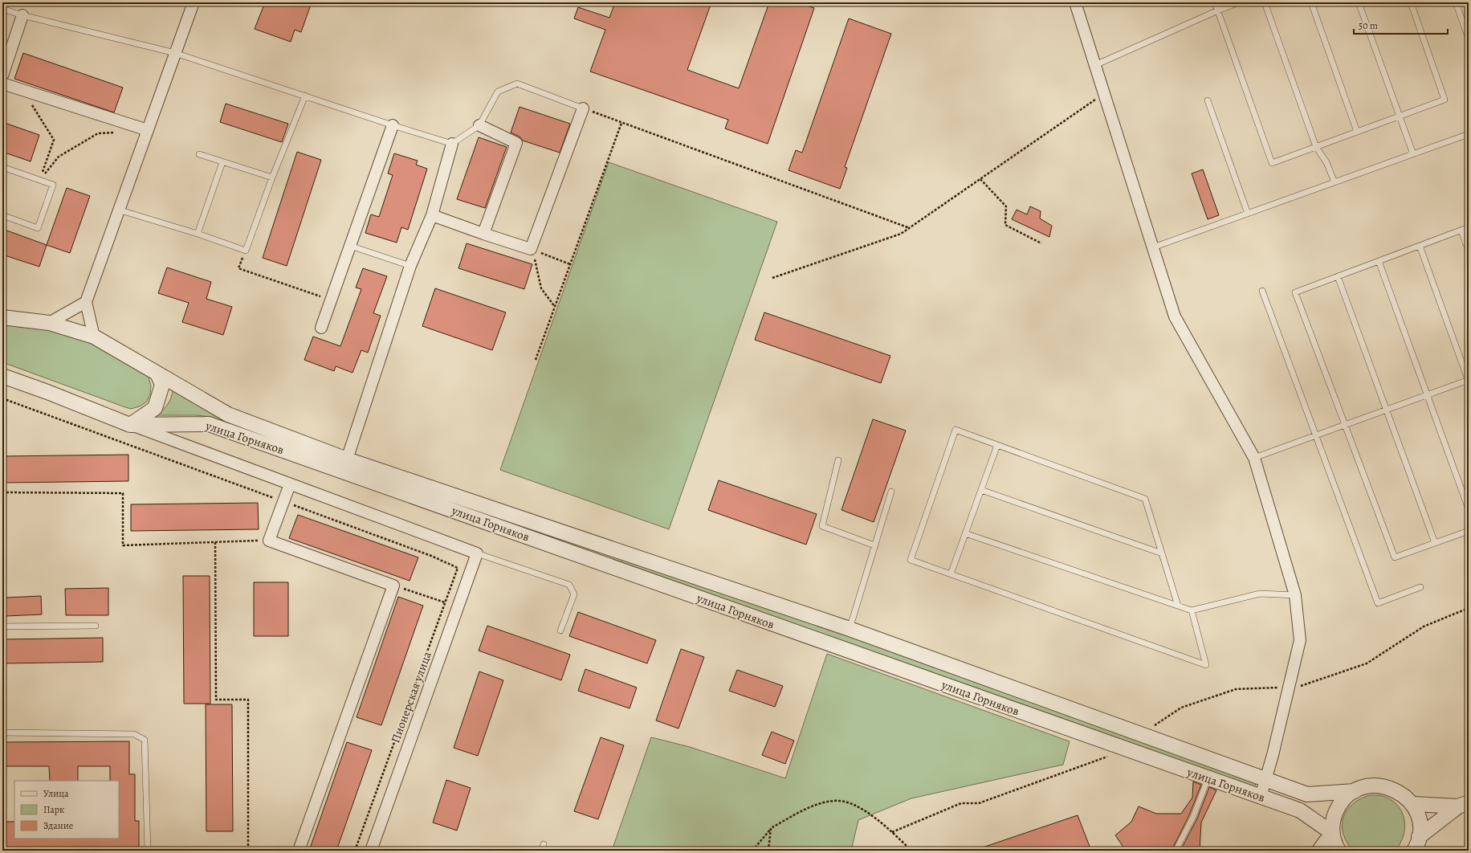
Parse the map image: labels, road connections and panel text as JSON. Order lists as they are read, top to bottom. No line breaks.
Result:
{"streets":{"street":["улица Горняков","Пионерская улица"]},"crossings":[["улица Горняков","Пионерская улица"]],"legend":["Улица","Парк","Здание"],"scale_bar":"50 m"}
